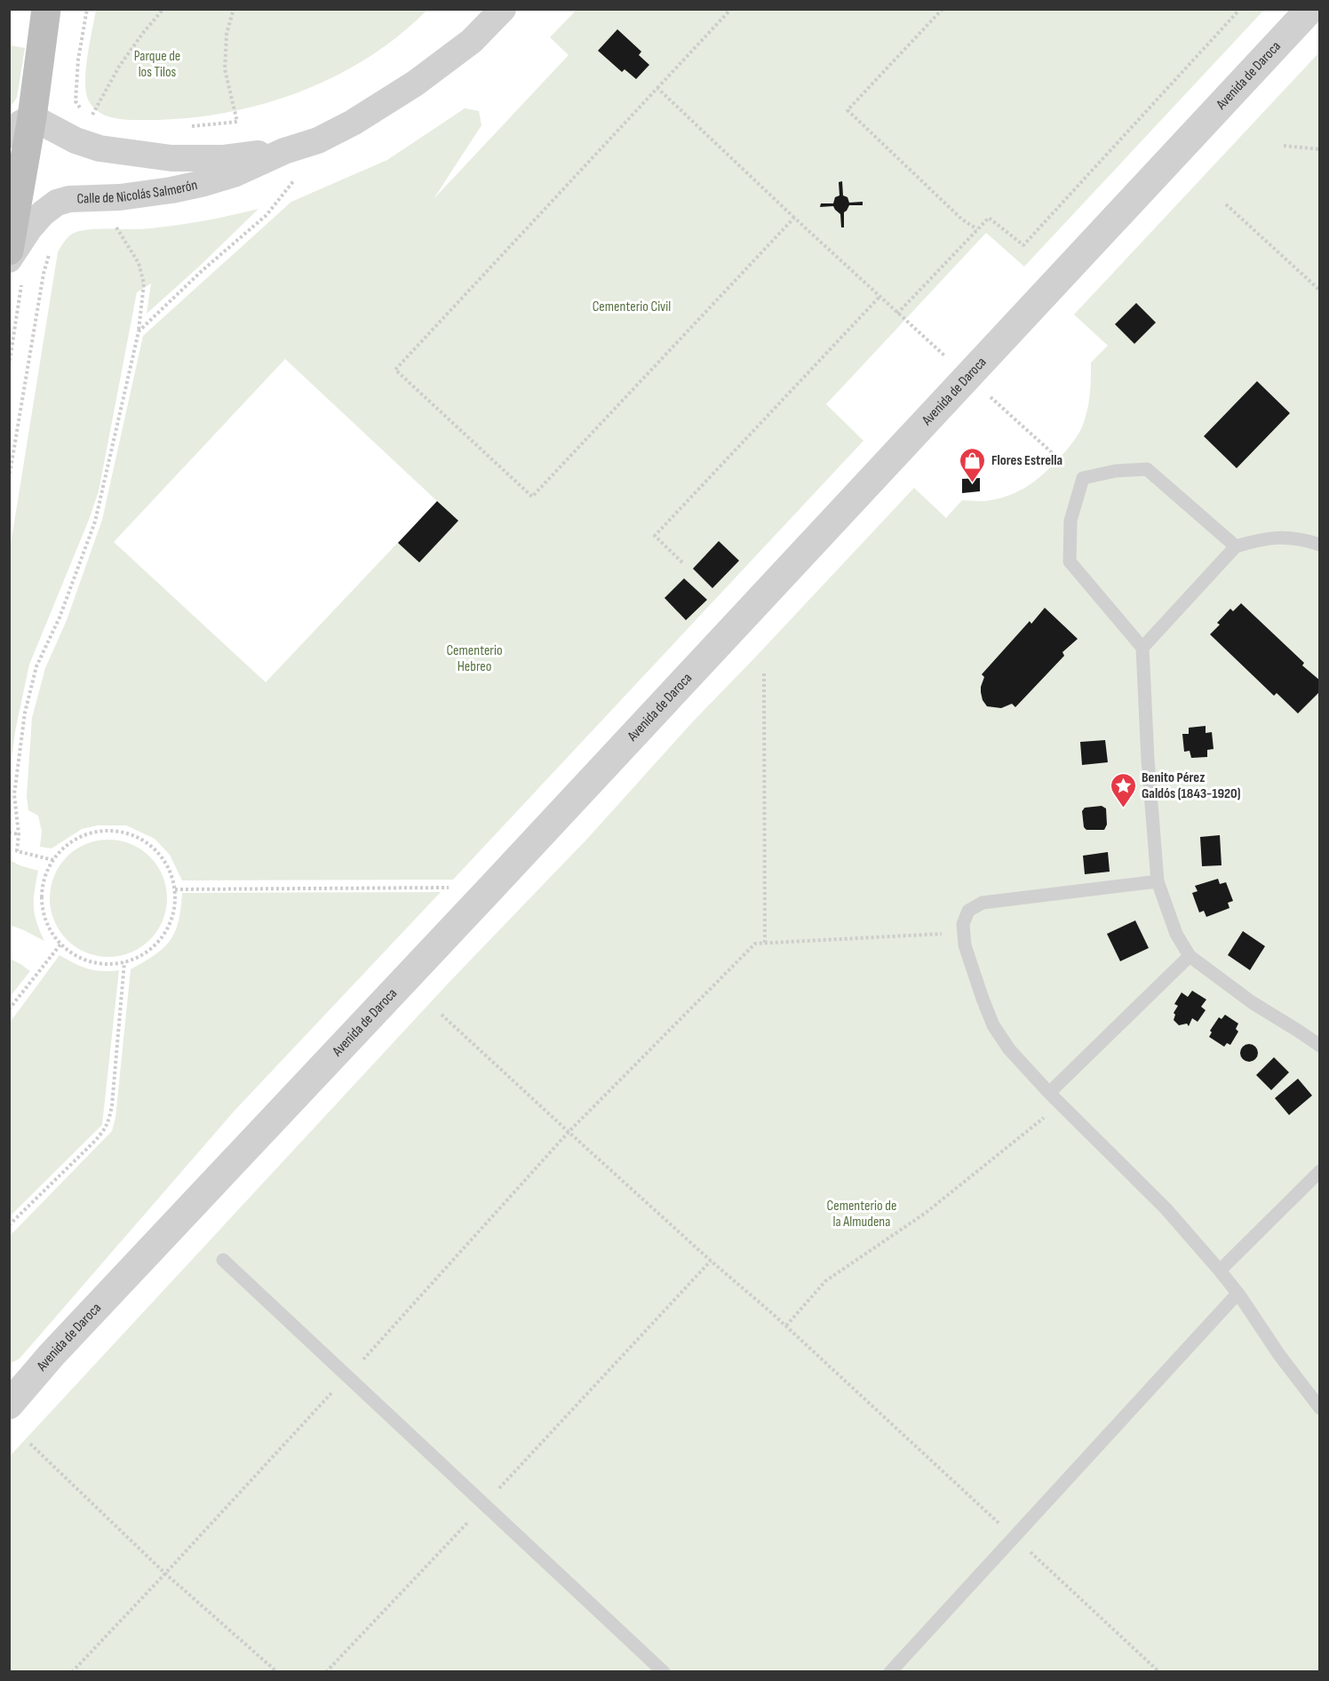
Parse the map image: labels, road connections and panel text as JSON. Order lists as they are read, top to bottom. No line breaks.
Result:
{"streets":{"street":["Avenida de Daroca","Calle de Nicolás Salmerón"]},"parks":["Parque de los Tilos","Cementerio Civil","Cementerio Hebreo","Cementerio de la Almudena"],"places":{"shop":["Flores Estrella"],"place":["Benito Pérez Galdós (1843-1920)"]}}
